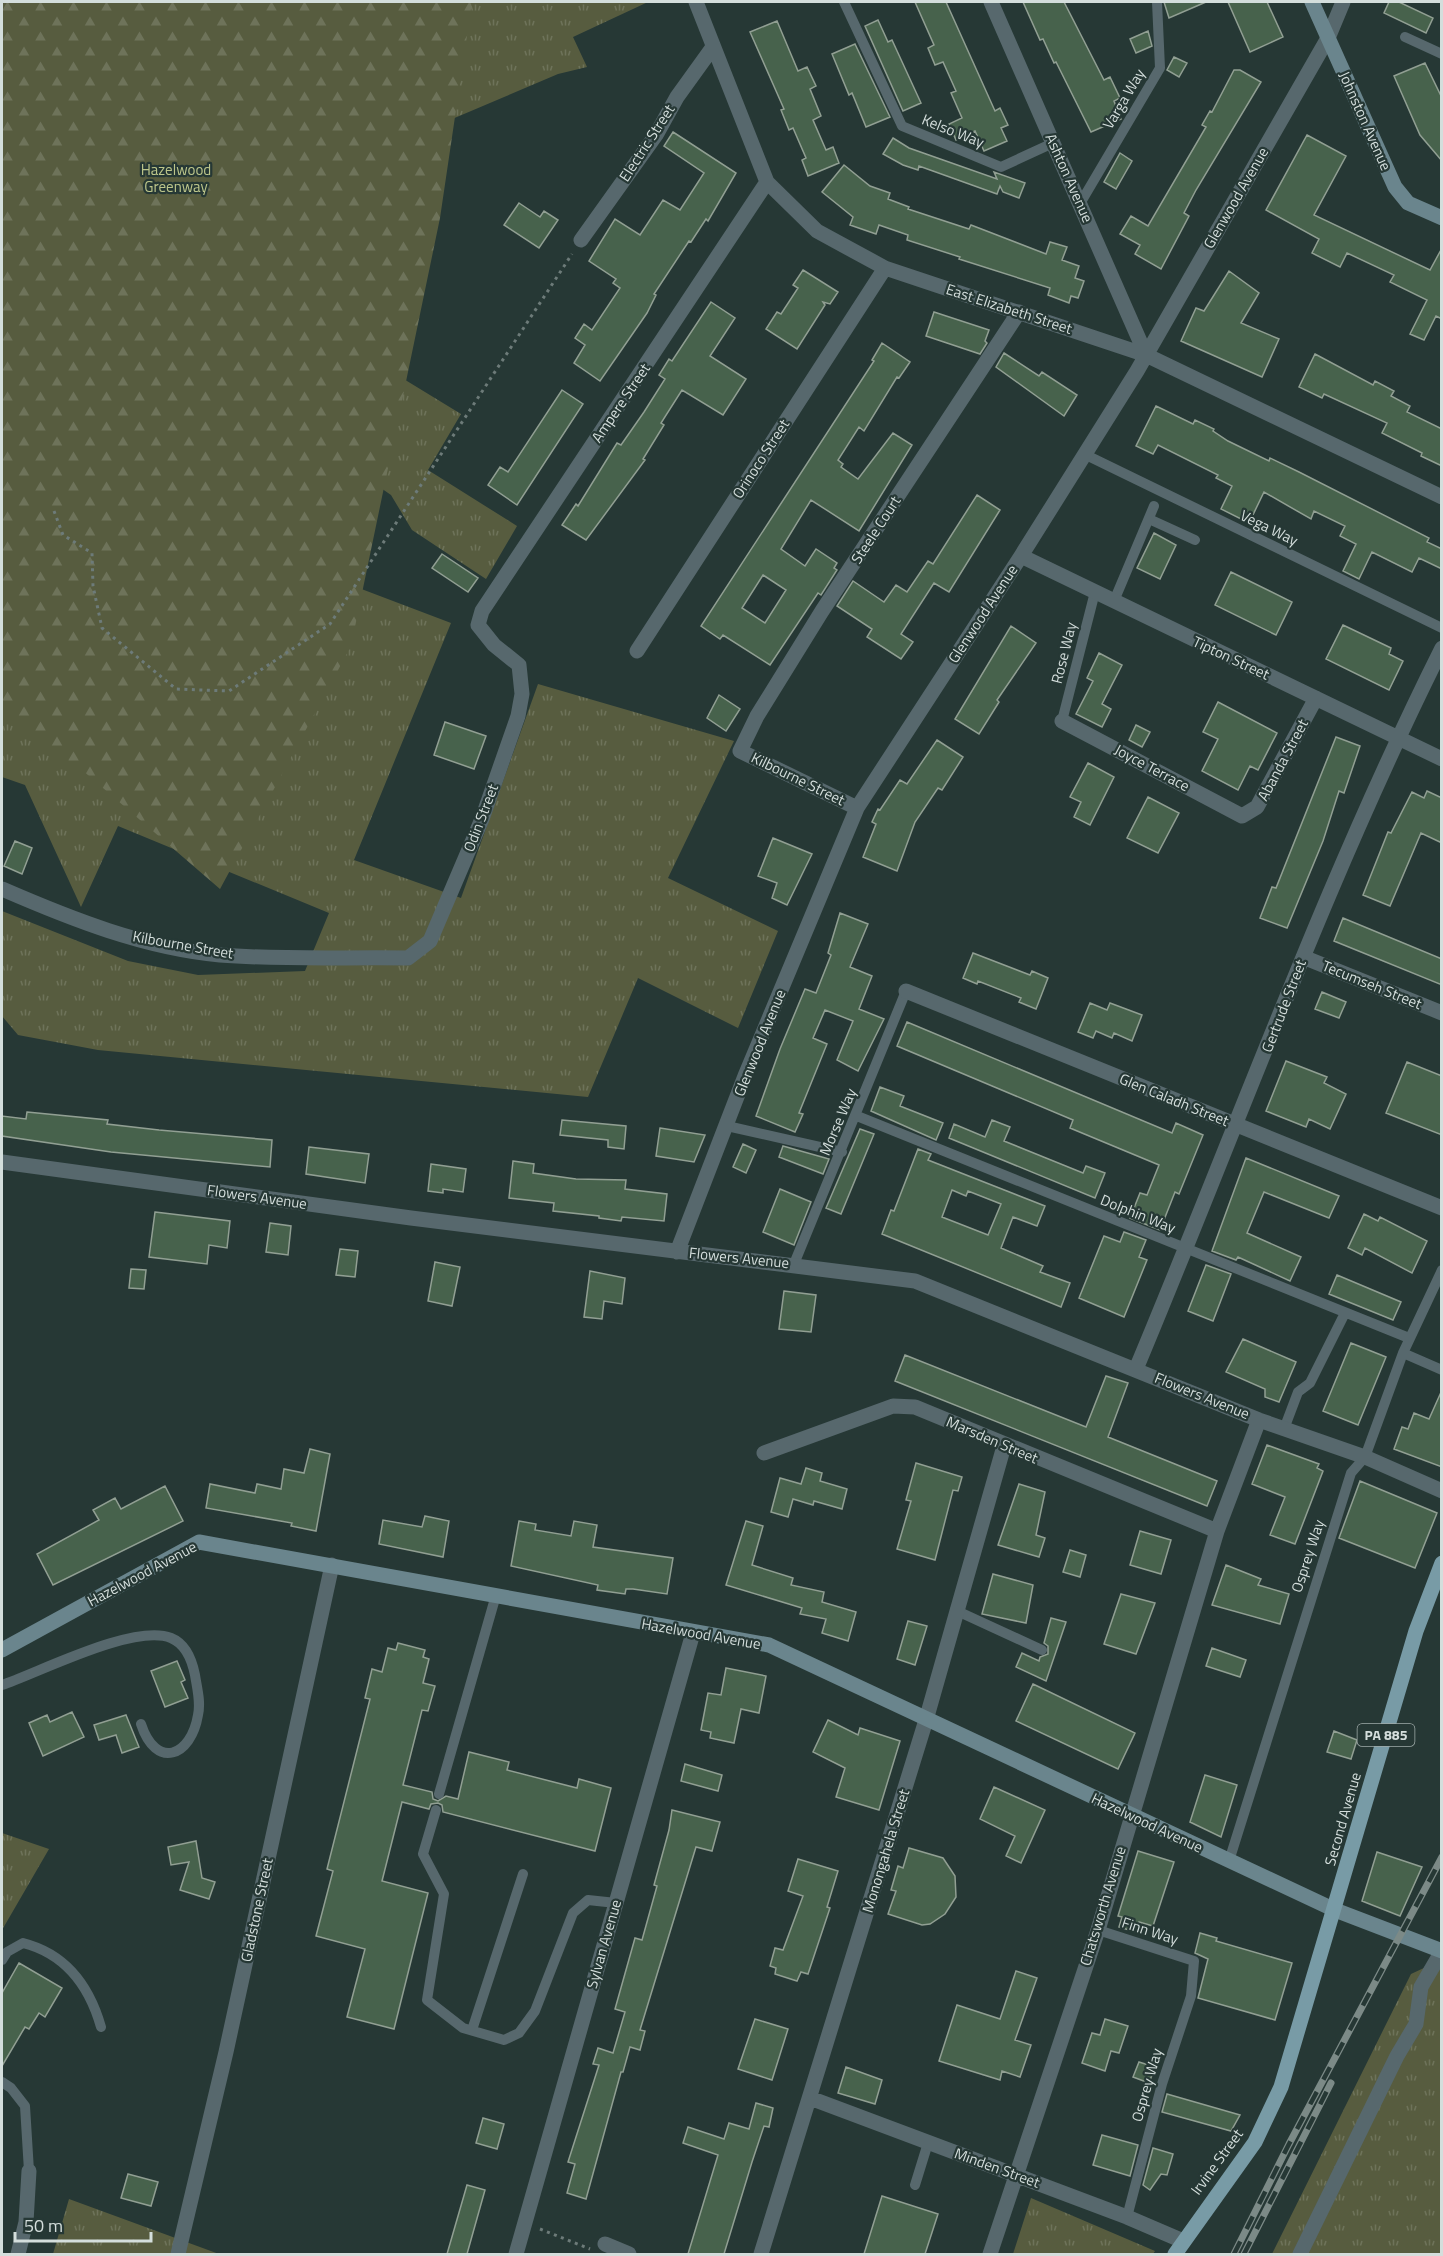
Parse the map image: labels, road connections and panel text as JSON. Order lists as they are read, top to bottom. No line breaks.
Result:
{"streets":{"main road":["Johnston Avenue","Hazelwood Avenue","PA 885","Second Avenue","Irvine Street"],"street":["Electric Street","Ashton Avenue","Glenwood Avenue","East Elizabeth Street","Ampere Street","Orinoco Street","Steele Court","Tipton Street","Abanda Street","Joyce Terrace","Kilbourne Street","Odin Street","Tecumseh Street","Gertrude Street","Glen Caladh Street","Flowers Avenue","Marsden Street","Monongahela Street","Chatsworth Avenue","Gladstone Street","Sylvan Avenue","Minden Street"],"lane":["Varga Way","Kelso Way","Vega Way","Rose Way","Morse Way","Dolphin Way","Osprey Way","Finn Way"]},"crossings":[["Varga Way","Ashton Avenue"],["Johnston Avenue","Glenwood Avenue"],["Kelso Way","Ashton Avenue"],["Electric Street","East Elizabeth Street"],["Ashton Avenue","Glenwood Avenue"],["Ashton Avenue","East Elizabeth Street"],["Glenwood Avenue","East Elizabeth Street"],["Glenwood Avenue","Vega Way"],["Glenwood Avenue","Tipton Street"],["Glenwood Avenue","Kilbourne Street"],["Glenwood Avenue","Flowers Avenue"],["East Elizabeth Street","Ampere Street"],["East Elizabeth Street","Orinoco Street"],["East Elizabeth Street","Steele Court"],["Ampere Street","Odin Street"],["Steele Court","Kilbourne Street"],["Rose Way","Tipton Street"],["Rose Way","Joyce Terrace"],["Tipton Street","Abanda Street"],["Tipton Street","Gertrude Street"],["Abanda Street","Joyce Terrace"],["Kilbourne Street","Odin Street"],["Tecumseh Street","Gertrude Street"],["Gertrude Street","Glen Caladh Street"],["Gertrude Street","Flowers Avenue"],["Gertrude Street","Dolphin Way"],["Glen Caladh Street","Morse Way"],["Morse Way","Flowers Avenue"],["Morse Way","Dolphin Way"],["Flowers Avenue","Osprey Way"],["Flowers Avenue","Chatsworth Avenue"],["Dolphin Way","Osprey Way"],["Marsden Street","Monongahela Street"],["Marsden Street","Chatsworth Avenue"],["Osprey Way","Hazelwood Avenue"],["Osprey Way","Finn Way"],["Osprey Way","Minden Street"],["Hazelwood Avenue","Second Avenue"],["Hazelwood Avenue","Monongahela Street"],["Hazelwood Avenue","Chatsworth Avenue"],["Hazelwood Avenue","Gladstone Street"],["Hazelwood Avenue","Sylvan Avenue"],["Second Avenue","Irvine Street"],["Monongahela Street","Minden Street"],["Chatsworth Avenue","Finn Way"],["Chatsworth Avenue","Minden Street"],["Irvine Street","Minden Street"]],"parks":["Hazelwood Greenway"],"scale_bar":"50 m"}
